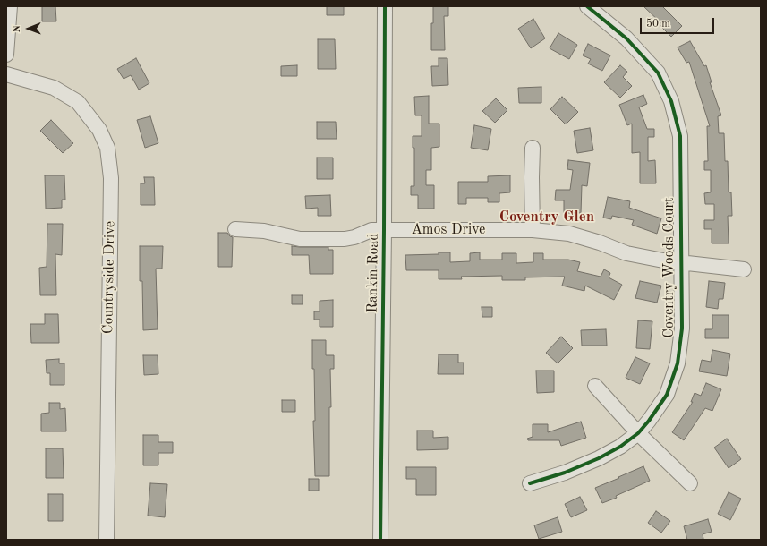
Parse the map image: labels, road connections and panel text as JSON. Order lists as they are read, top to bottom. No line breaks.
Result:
{"streets":{"street":["Amos Drive","Coventry Woods Court","Rankin Road","Countryside Drive"]},"crossings":[["Amos Drive","Coventry Woods Court"],["Amos Drive","Rankin Road"]],"districts":["Coventry Glen"],"scale_bar":"50 m","north":"left"}
